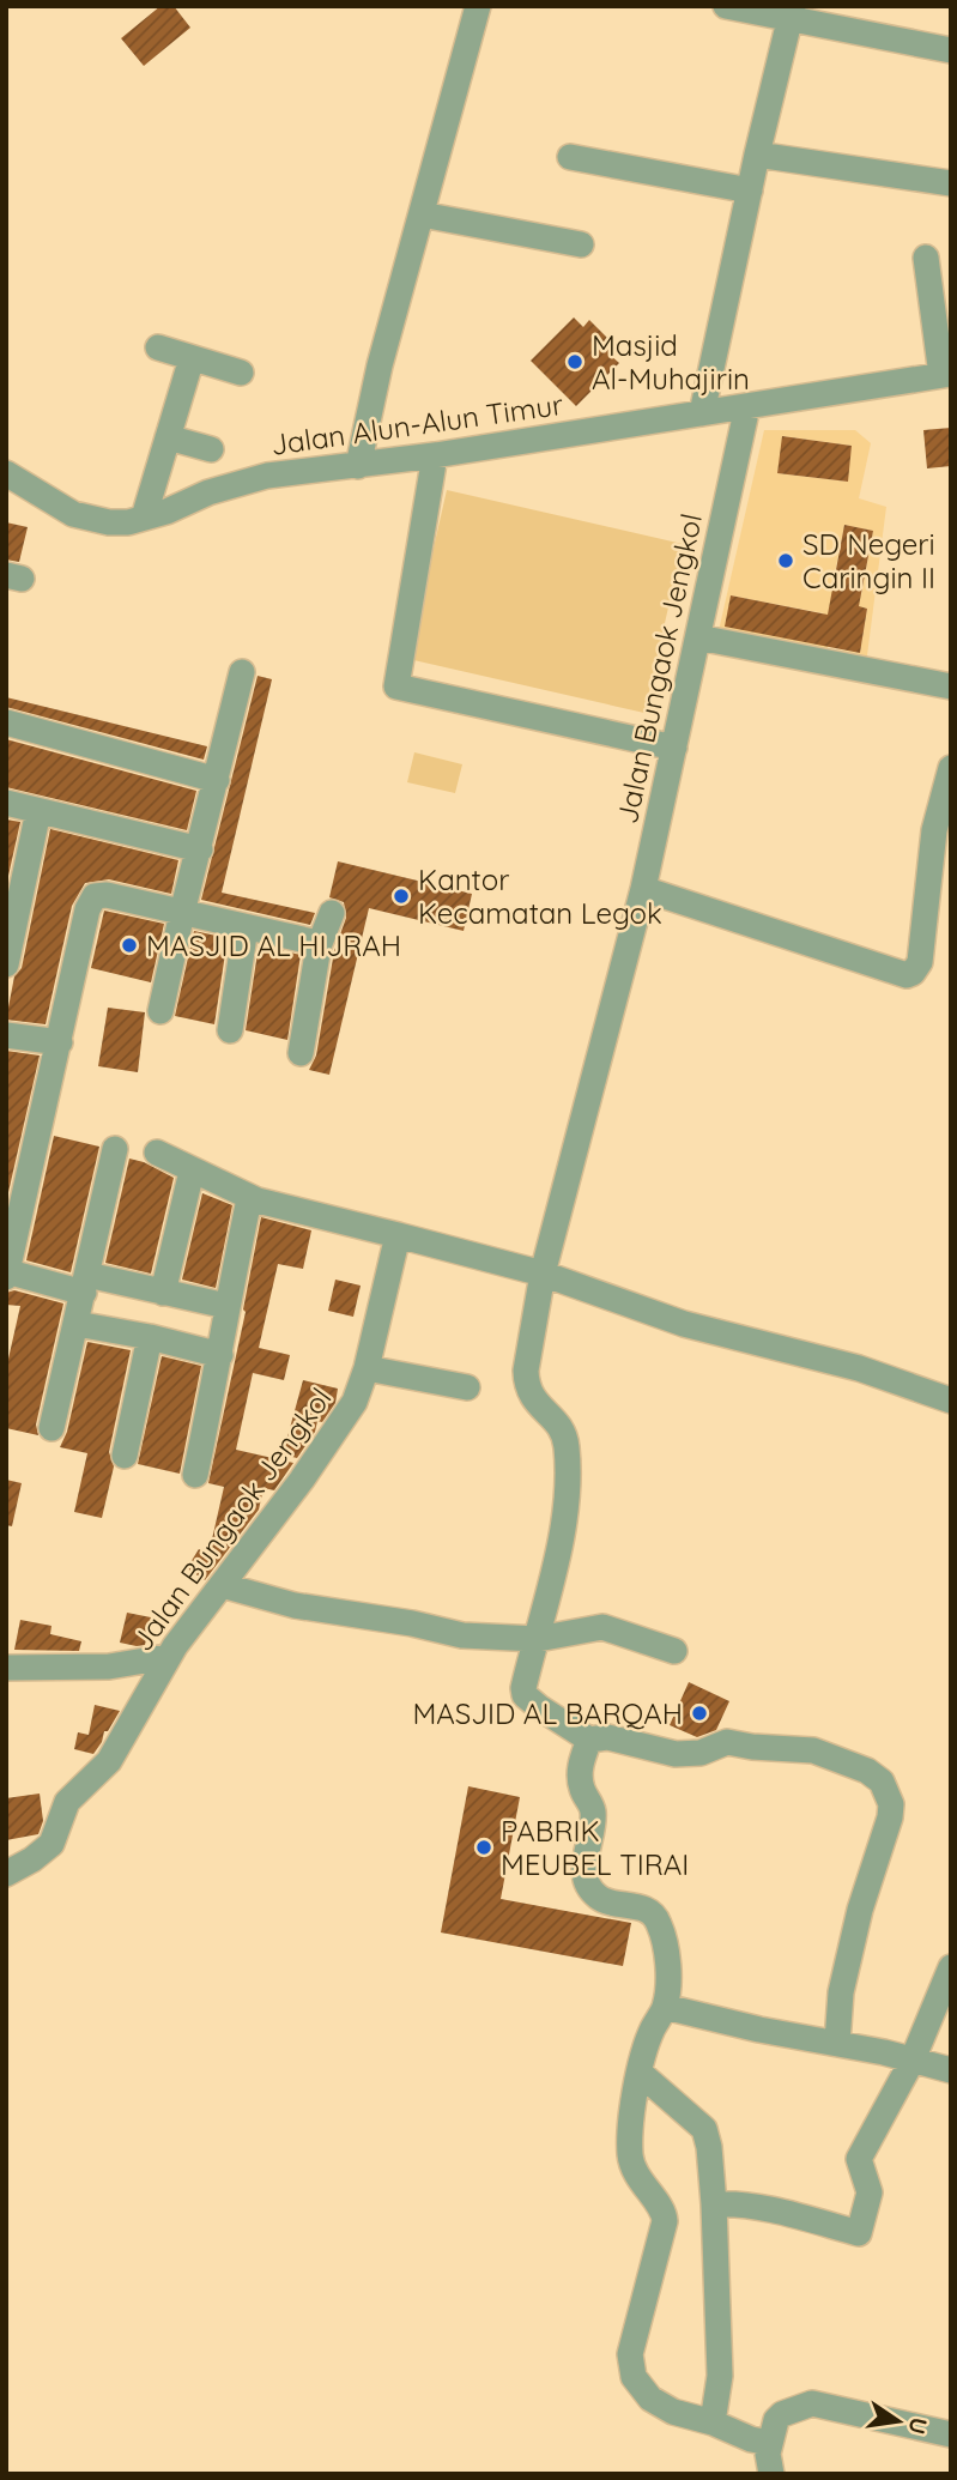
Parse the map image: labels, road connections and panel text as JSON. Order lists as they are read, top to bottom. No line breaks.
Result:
{"streets":{"street":["Jalan Alun-Alun Timur","Jalan Bungaok Jengkol"]},"crossings":[["Jalan Alun-Alun Timur","Jalan Bungaok Jengkol"]],"places":["Masjid Al-Muhajirin","SD Negeri Caringin II","Kantor Kecamatan Legok","MASJID AL HIJRAH","MASJID AL BARQAH","PABRIK MEUBEL TIRAI"],"north":"right"}
